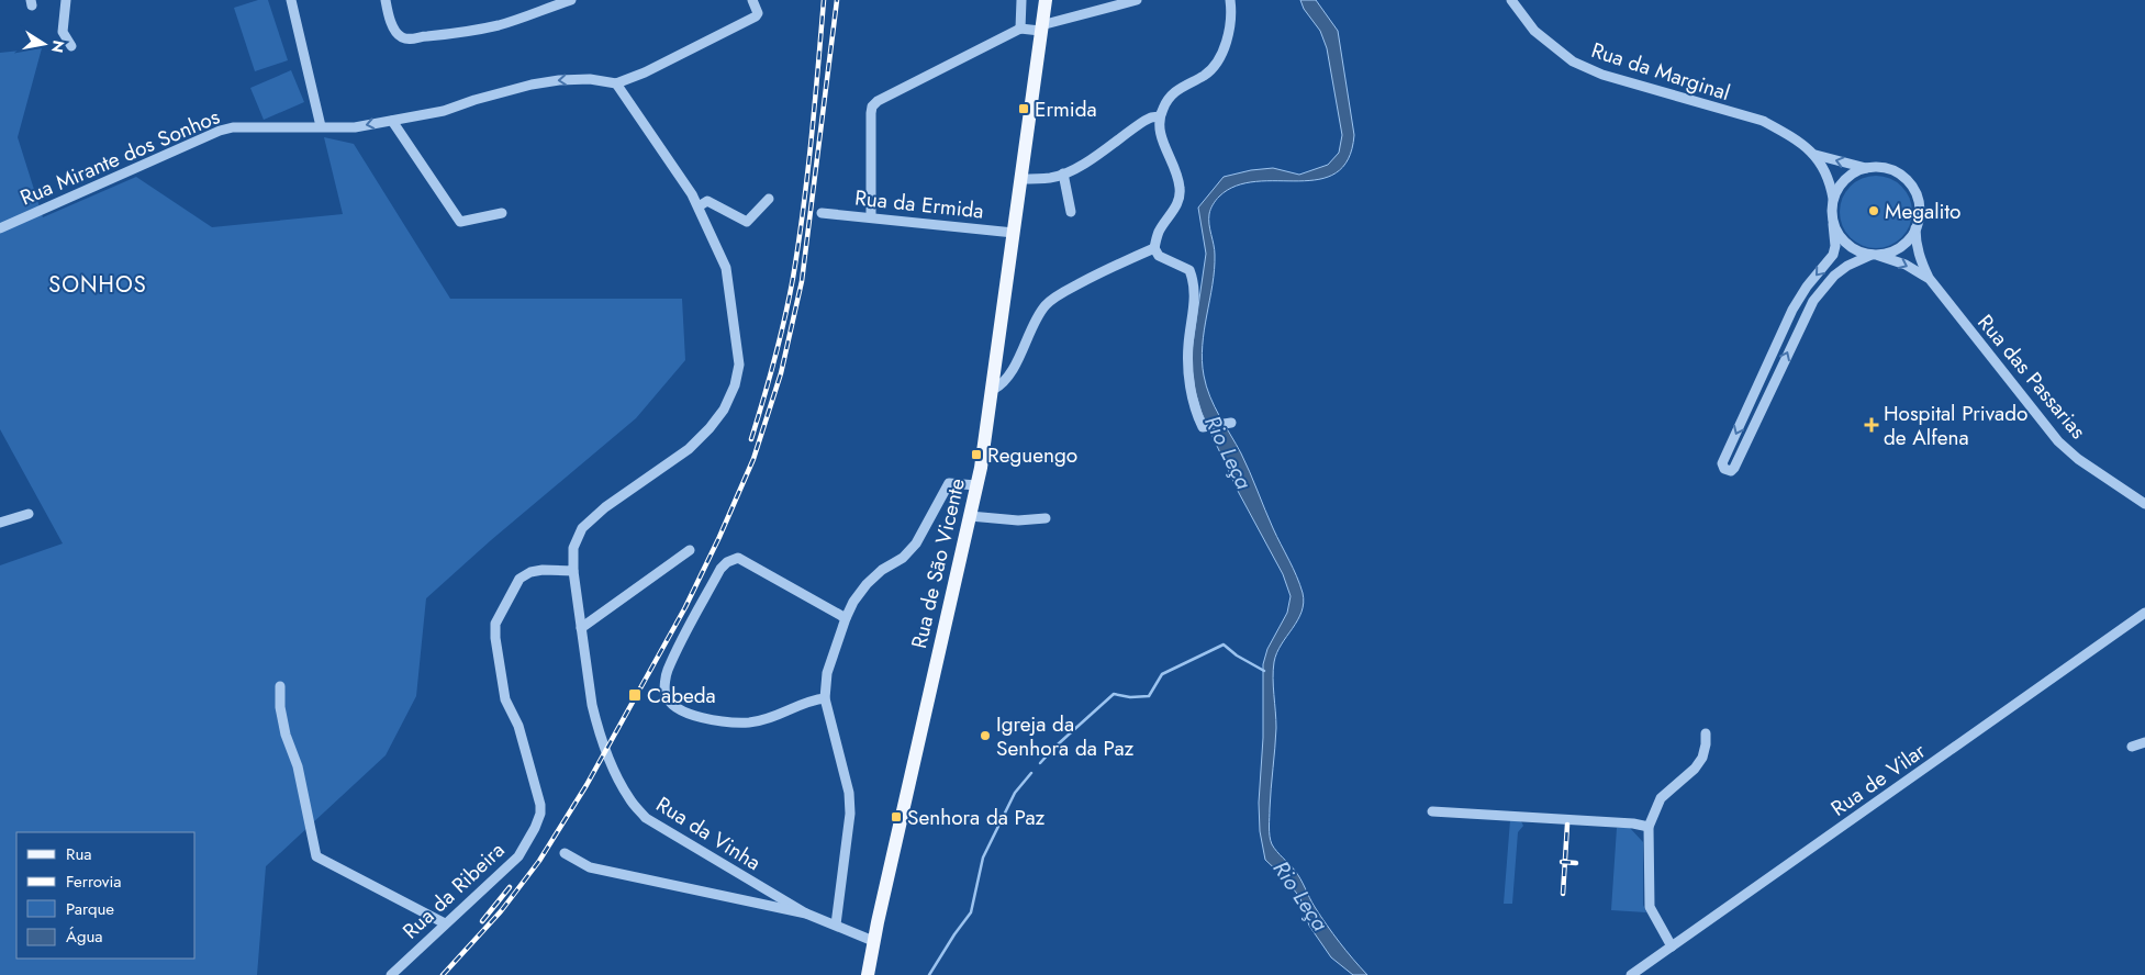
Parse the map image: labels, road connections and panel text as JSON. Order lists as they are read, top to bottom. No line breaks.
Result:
{"streets":{"main road":["Rua de São Vicente"],"street":["Rua da Marginal","Rua Mirante dos Sonhos","Rua da Ermida","Rua das Passarias","Rua de Vilar","Rua da Vinha","Rua da Ribeira"]},"crossings":[["Rua da Marginal","Rua das Passarias"],["Rua Mirante dos Sonhos","Rua da Vinha"],["Rua da Ermida","Rua de São Vicente"],["Rua da Vinha","Rua da Ribeira"]],"one_way":["Rua Mirante dos Sonhos"],"districts":["SONHOS"],"water":["Rio Leça"],"places":{"transit":["Ermida","Reguengo","Cabeda","Senhora da Paz"],"other":["Megalito","Igreja da Senhora da Paz"],"health":["Hospital Privado de Alfena"]},"legend":["Rua","Ferrovia","Parque","Água"],"north":"right"}
